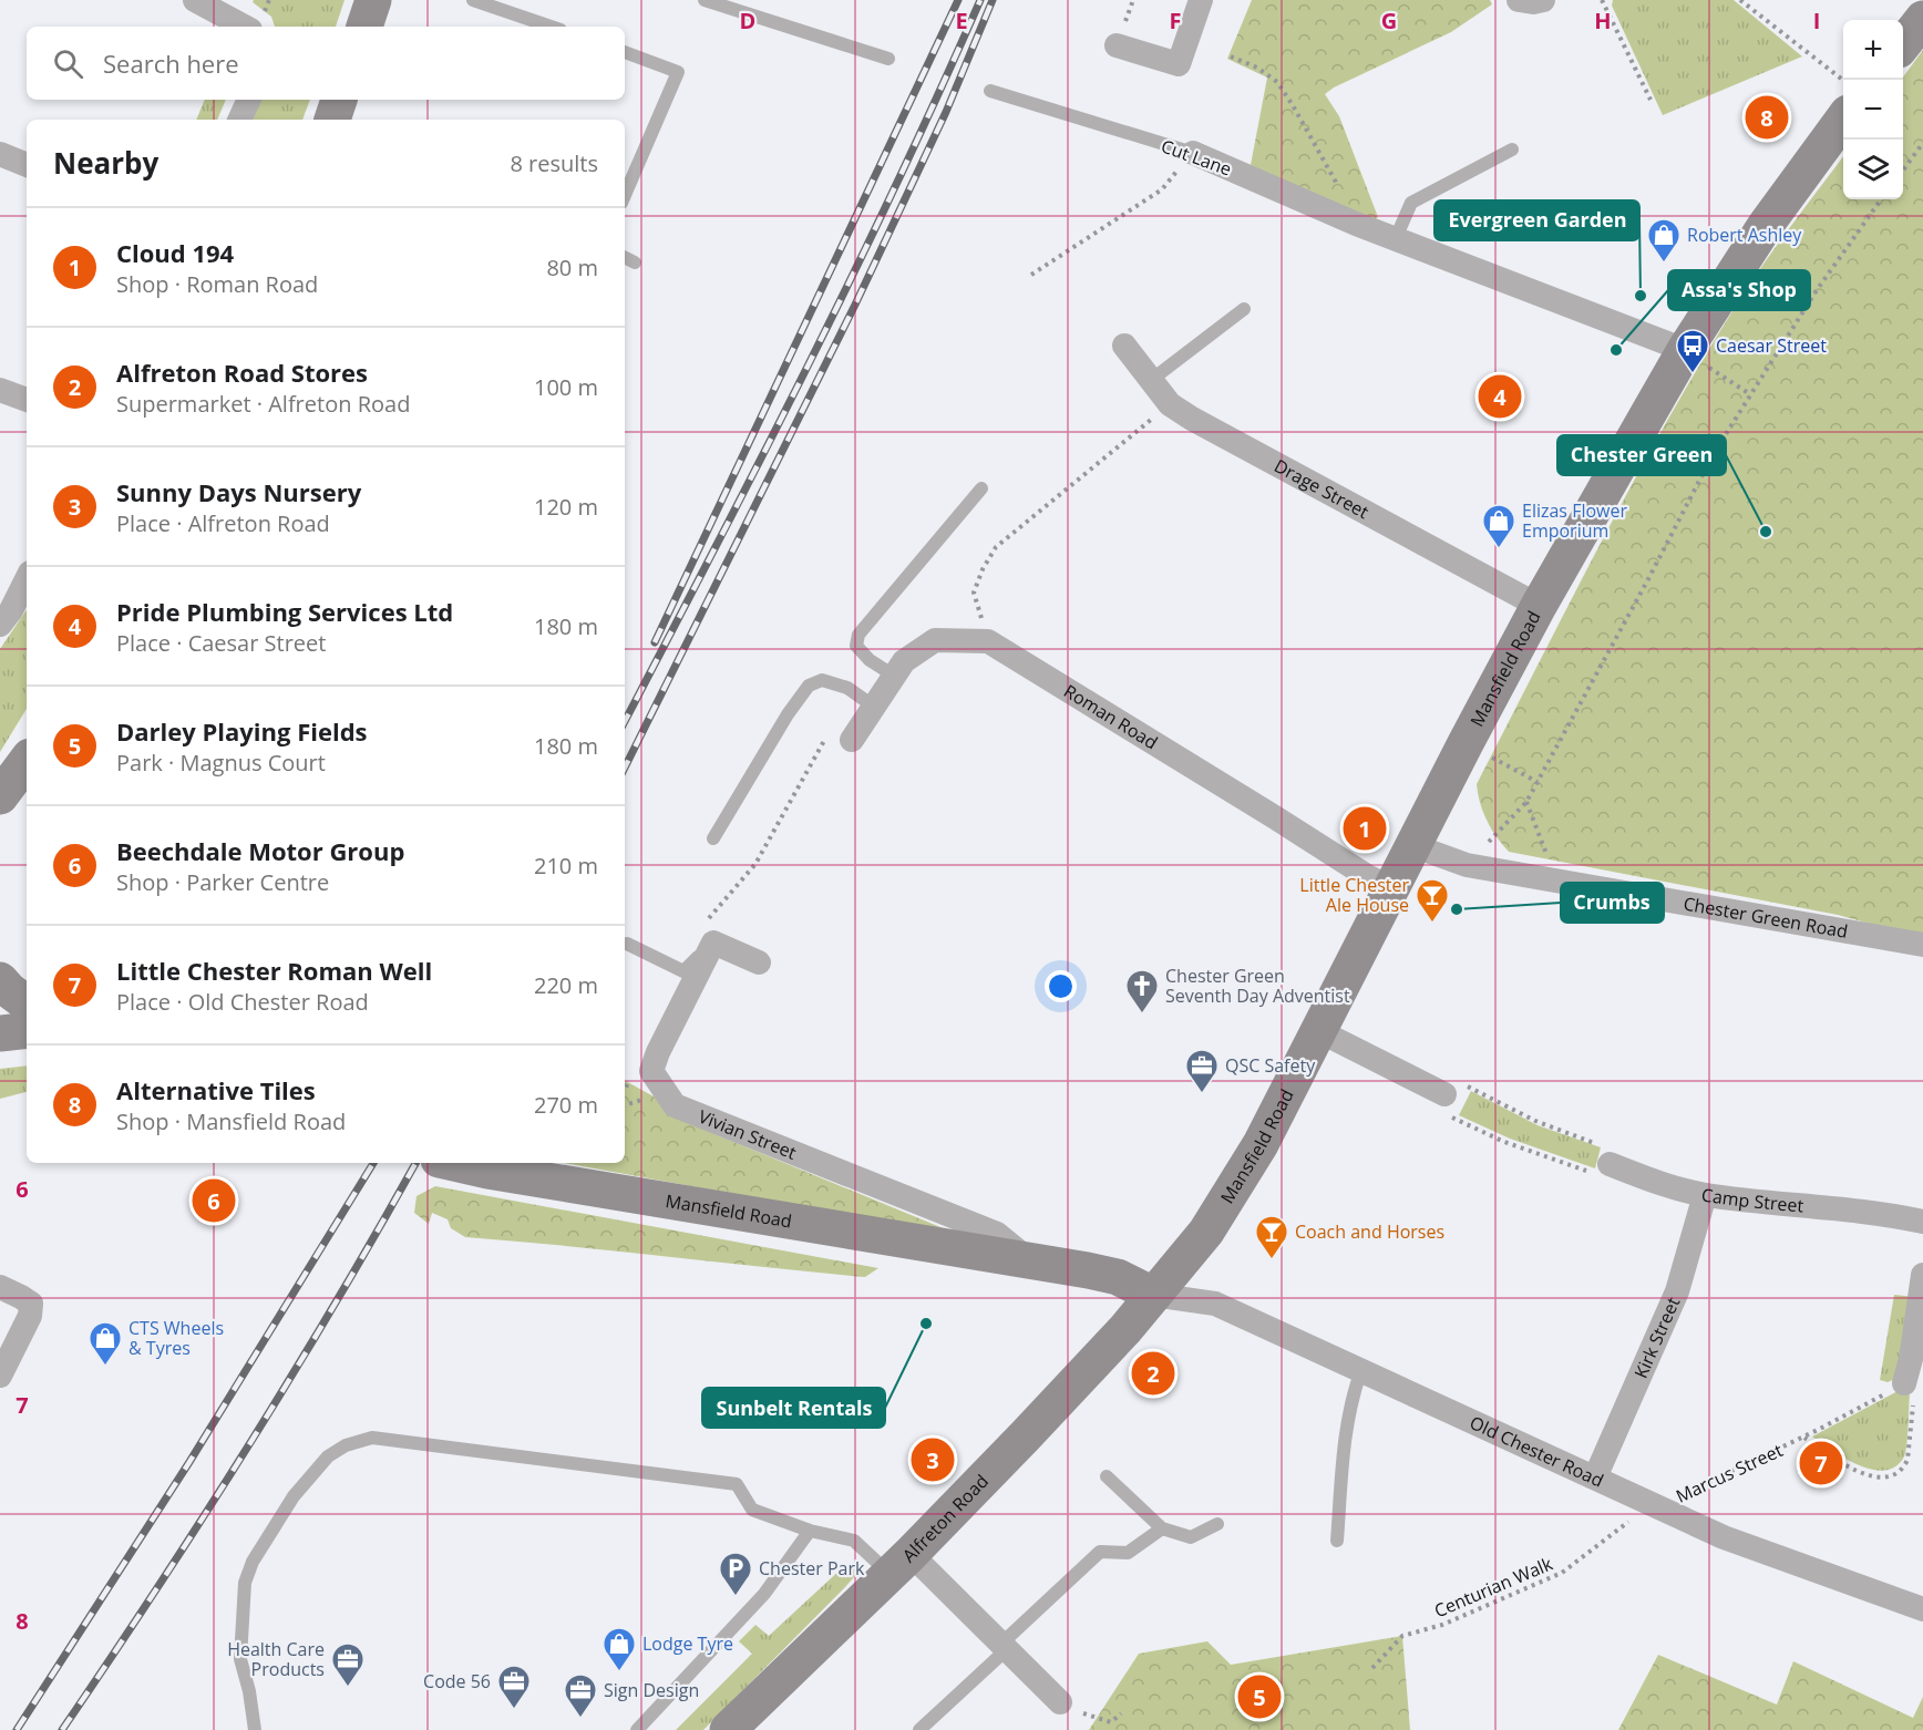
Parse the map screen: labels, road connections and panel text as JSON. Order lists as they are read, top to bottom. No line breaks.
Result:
{"streets":{"street":["Cut Lane","Drage Street","Mansfield Road","Roman Road","Chester Green Road","Vivian Street","Camp Street","Kirk Street","Old Chester Road","Alfreton Road"],"path":["Marcus Street","Centurian Walk"]},"crossings":[["Drage Street","Mansfield Road"],["Mansfield Road","Roman Road"],["Mansfield Road","Chester Green Road"],["Mansfield Road","Vivian Street"],["Mansfield Road","Old Chester Road"],["Mansfield Road","Alfreton Road"],["Camp Street","Kirk Street"],["Kirk Street","Old Chester Road"],["Old Chester Road","Marcus Street"],["Old Chester Road","Alfreton Road"],["Old Chester Road","Centurian Walk"],["Marcus Street","Centurian Walk"]],"places":{"shop":["Robert Ashley","Elizas Flower Emporium","CTS Wheels & Tyres","Lodge Tyre"],"other":["Evergreen Garden","Assa's Shop","Chester Green","Crumbs","Sunbelt Rentals"],"bus stop":["Caesar Street"],"bar":["Little Chester Ale House","Coach and Horses"],"church":["Chester Green Seventh Day Adventist"],"office":["QSC Safety","Health Care Products","Code 56","Sign Design"],"parking":["Chester Park"]},"page":{"map_buttons":["+","−"],"search":"Search here","pins":["8","4","1","6","2","3","7","5"],"heading":["Nearby","8 results"],"list":[{"mark":"1","name":"Cloud 194","note":"Shop · Roman Road","value":"80 m"},{"mark":"2","name":"Alfreton Road Stores","note":"Supermarket · Alfreton Road","value":"100 m"},{"mark":"3","name":"Sunny Days Nursery","note":"Place · Alfreton Road","value":"120 m"},{"mark":"4","name":"Pride Plumbing Services Ltd","note":"Place · Caesar Street","value":"180 m"},{"mark":"5","name":"Darley Playing Fields","note":"Park · Magnus Court","value":"180 m"},{"mark":"6","name":"Beechdale Motor Group","note":"Shop · Parker Centre","value":"210 m"},{"mark":"7","name":"Little Chester Roman Well","note":"Place · Old Chester Road","value":"220 m"},{"mark":"8","name":"Alternative Tiles","note":"Shop · Mansfield Road","value":"270 m"}]},"grid":{"columns":["D","E","F","G","H","I"],"rows":["6","7","8"]}}
